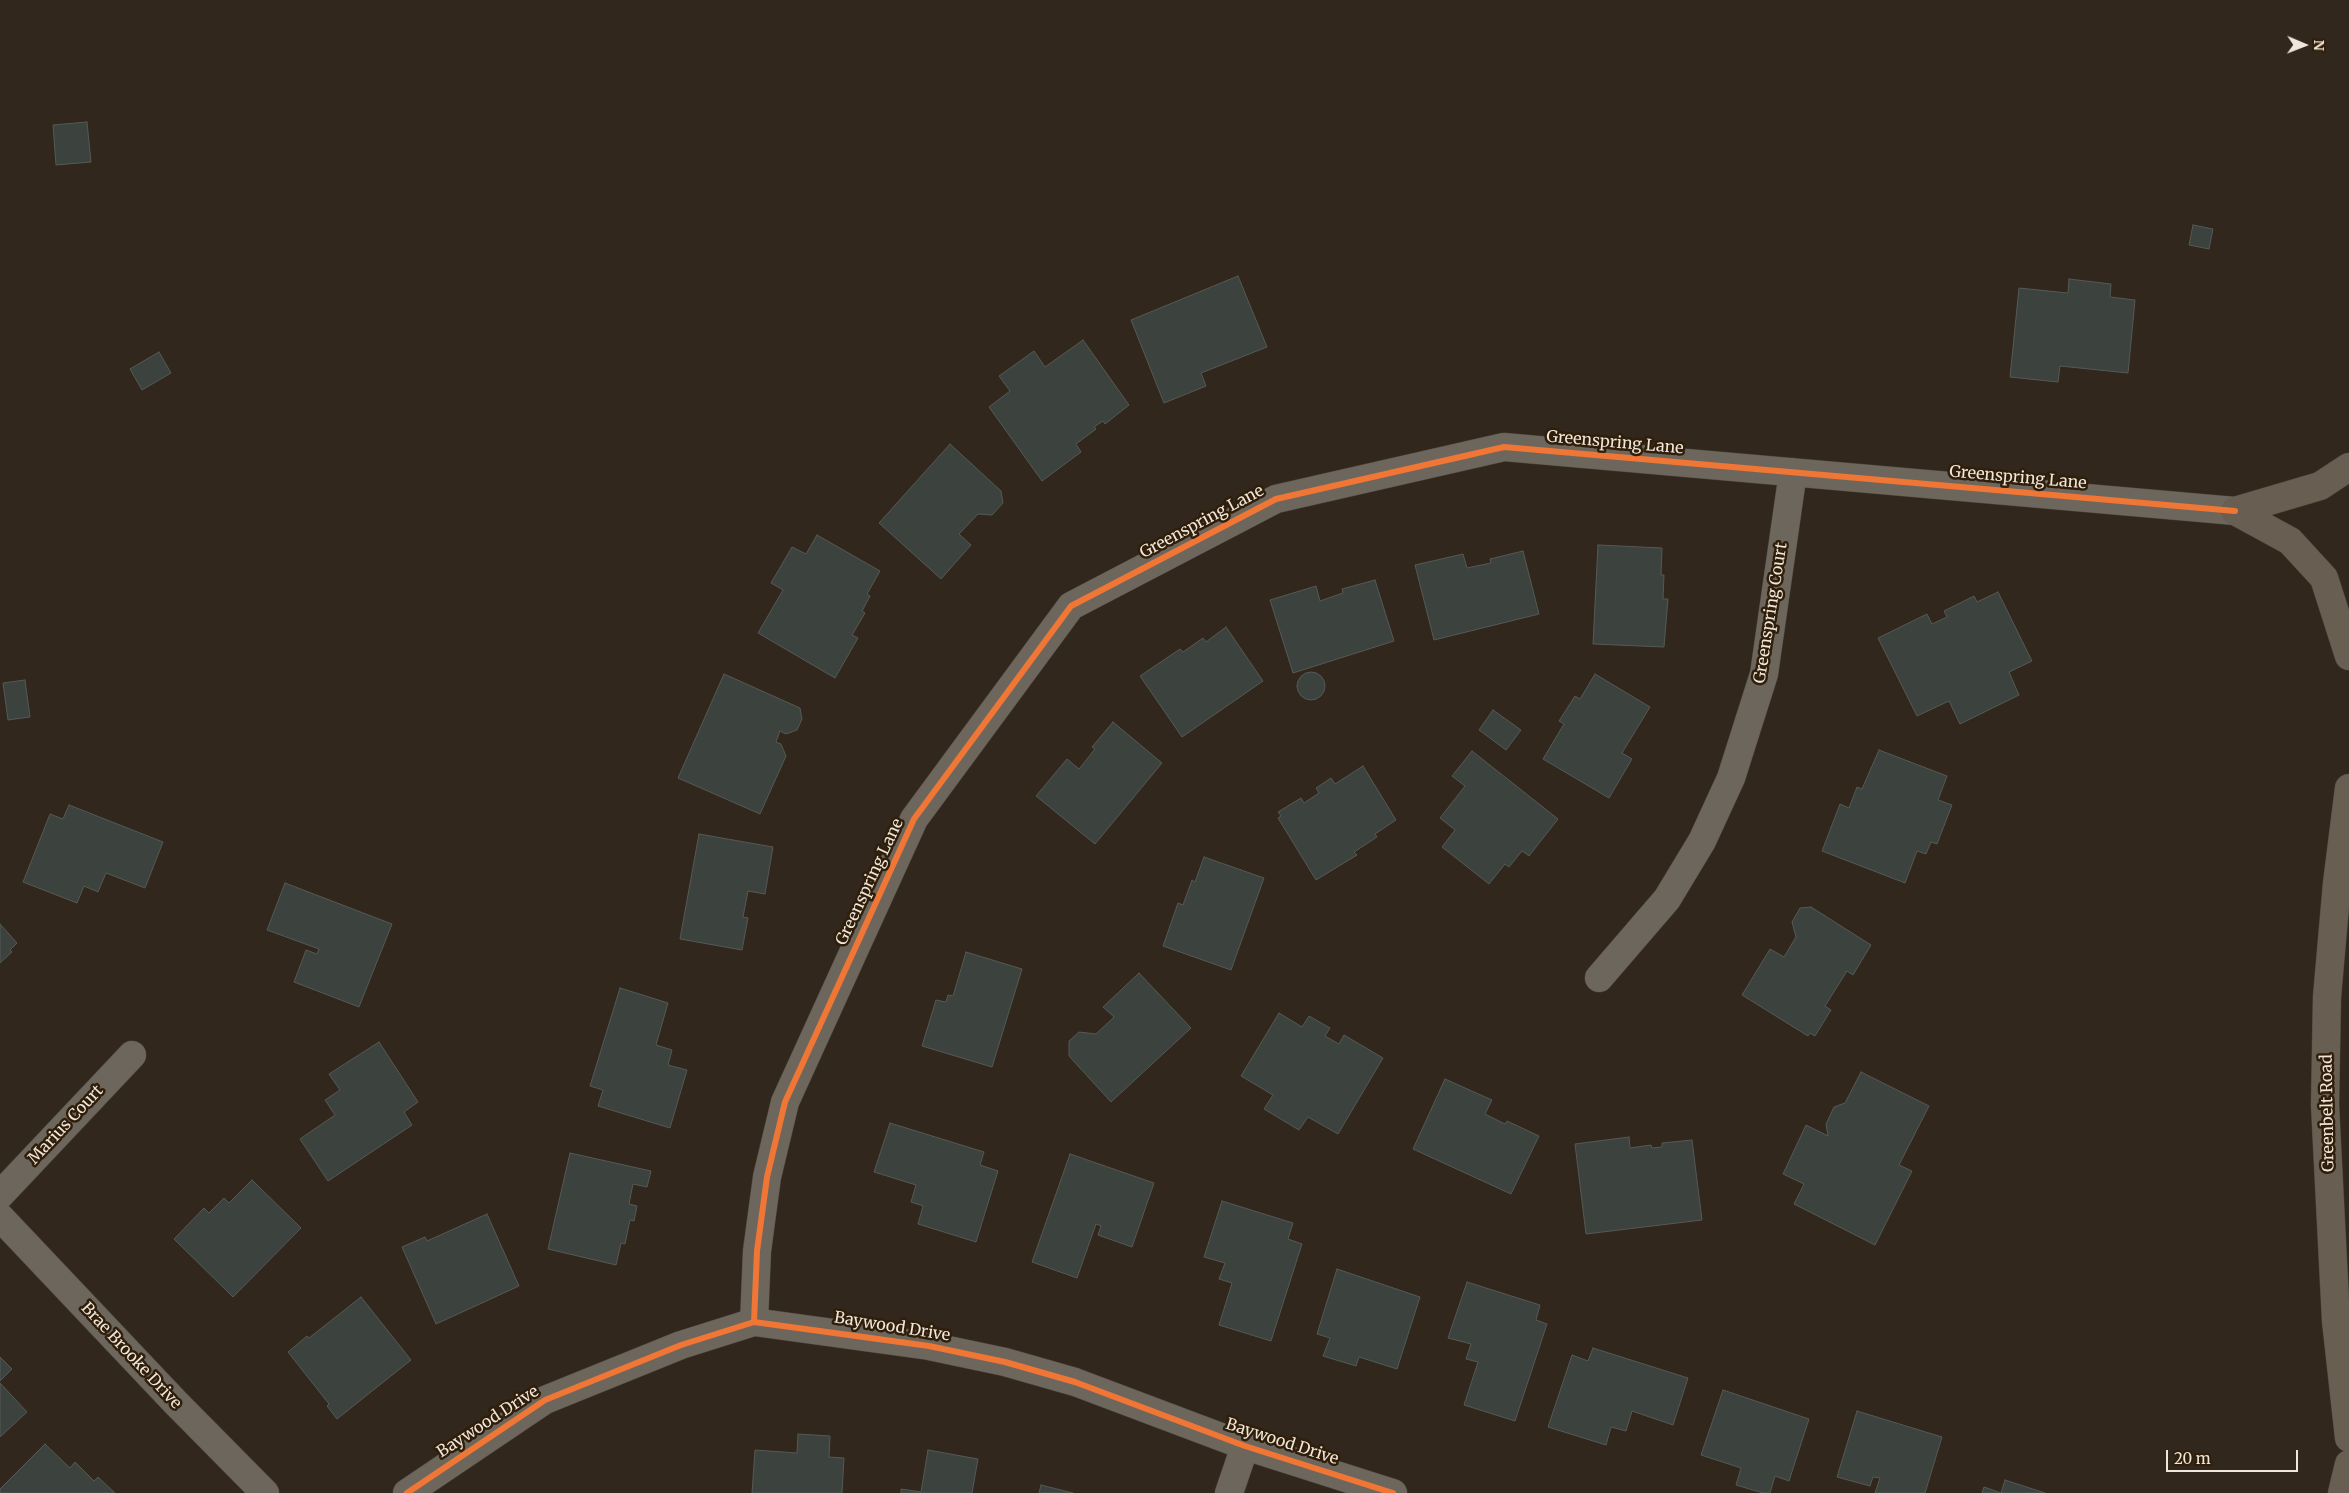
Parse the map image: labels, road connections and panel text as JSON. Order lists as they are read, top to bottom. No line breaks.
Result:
{"streets":{"main road":["Greenbelt Road"],"street":["Greenspring Lane","Greenspring Court","Marius Court","Baywood Drive","Brae Brooke Drive"]},"crossings":[["Greenspring Lane","Greenspring Court"],["Greenspring Lane","Baywood Drive"]],"scale_bar":"20 m","north":"right"}
